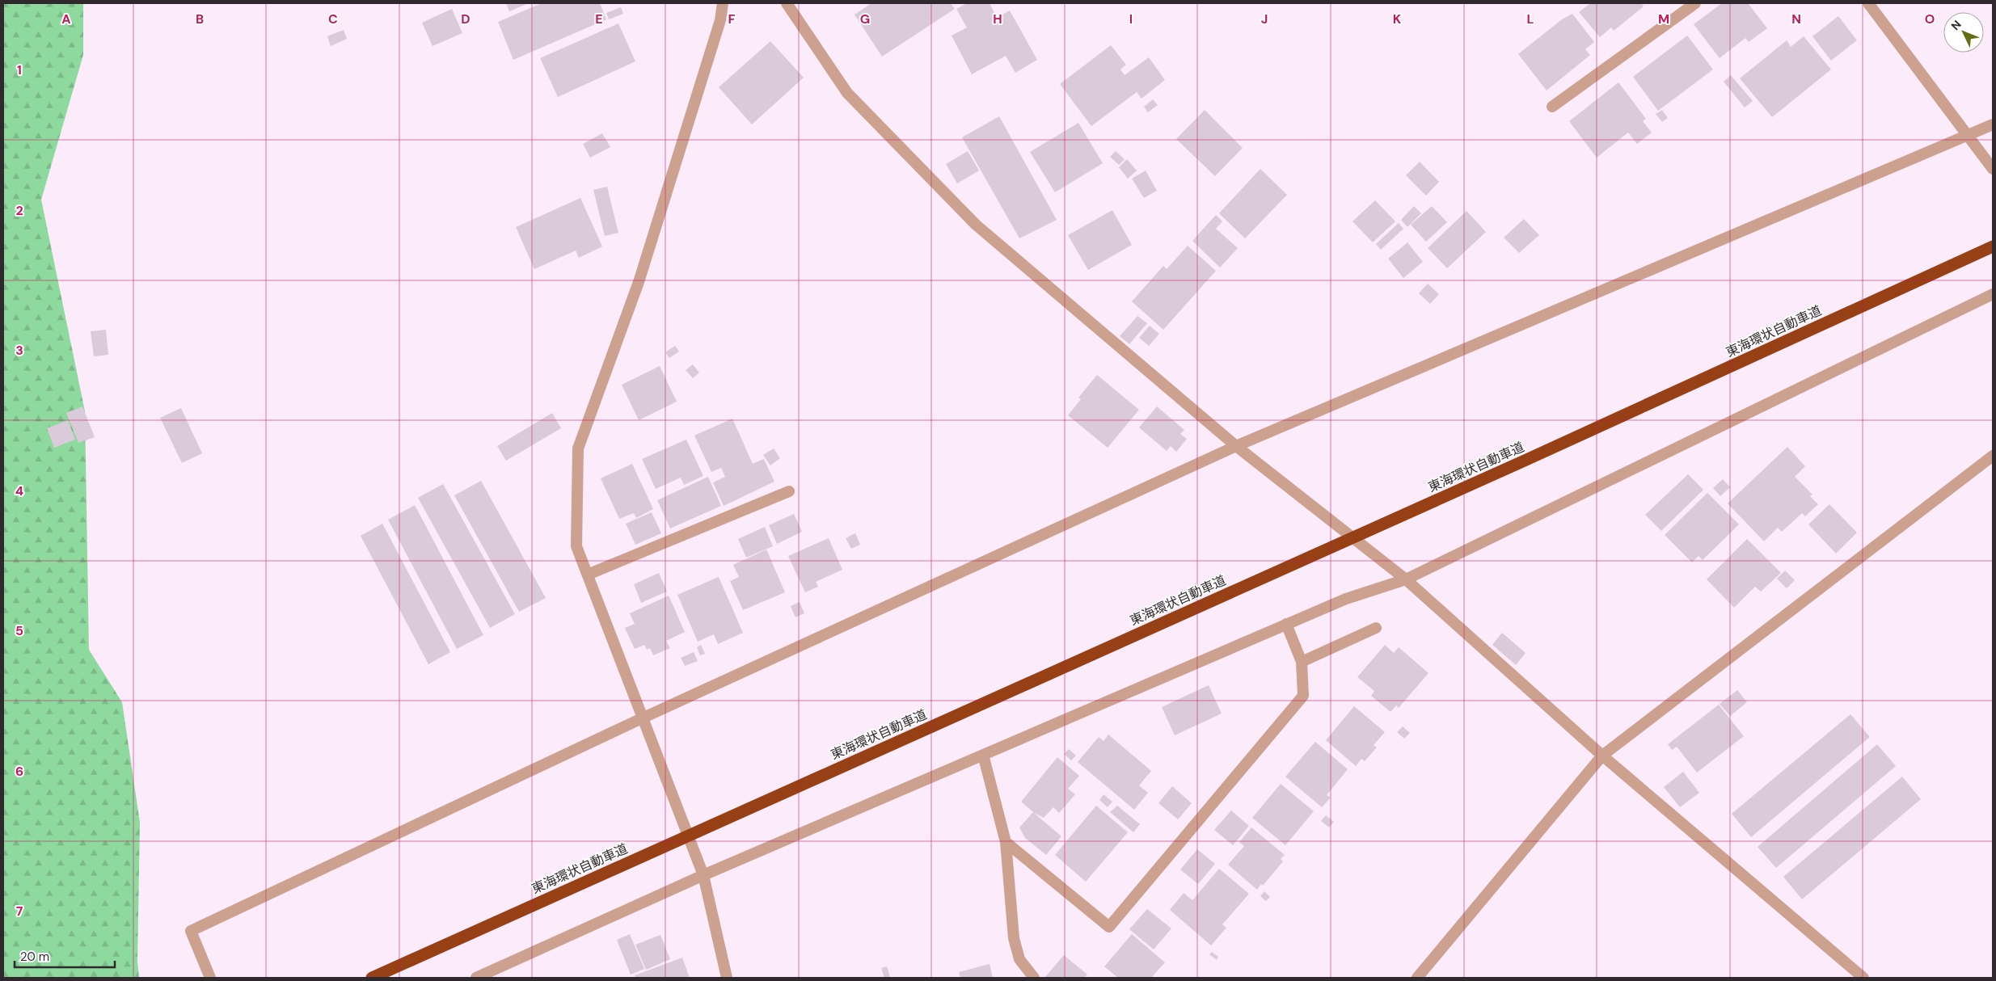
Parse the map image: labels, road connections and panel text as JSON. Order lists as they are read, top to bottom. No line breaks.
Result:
{"streets":{"highway":["東海環状自動車道"]},"scale_bar":"20 m","north":"top left","grid":{"columns":["A","B","C","D","E","F","G","H","I","J","K","L","M","N","O"],"rows":["1","2","3","4","5","6","7"]}}
